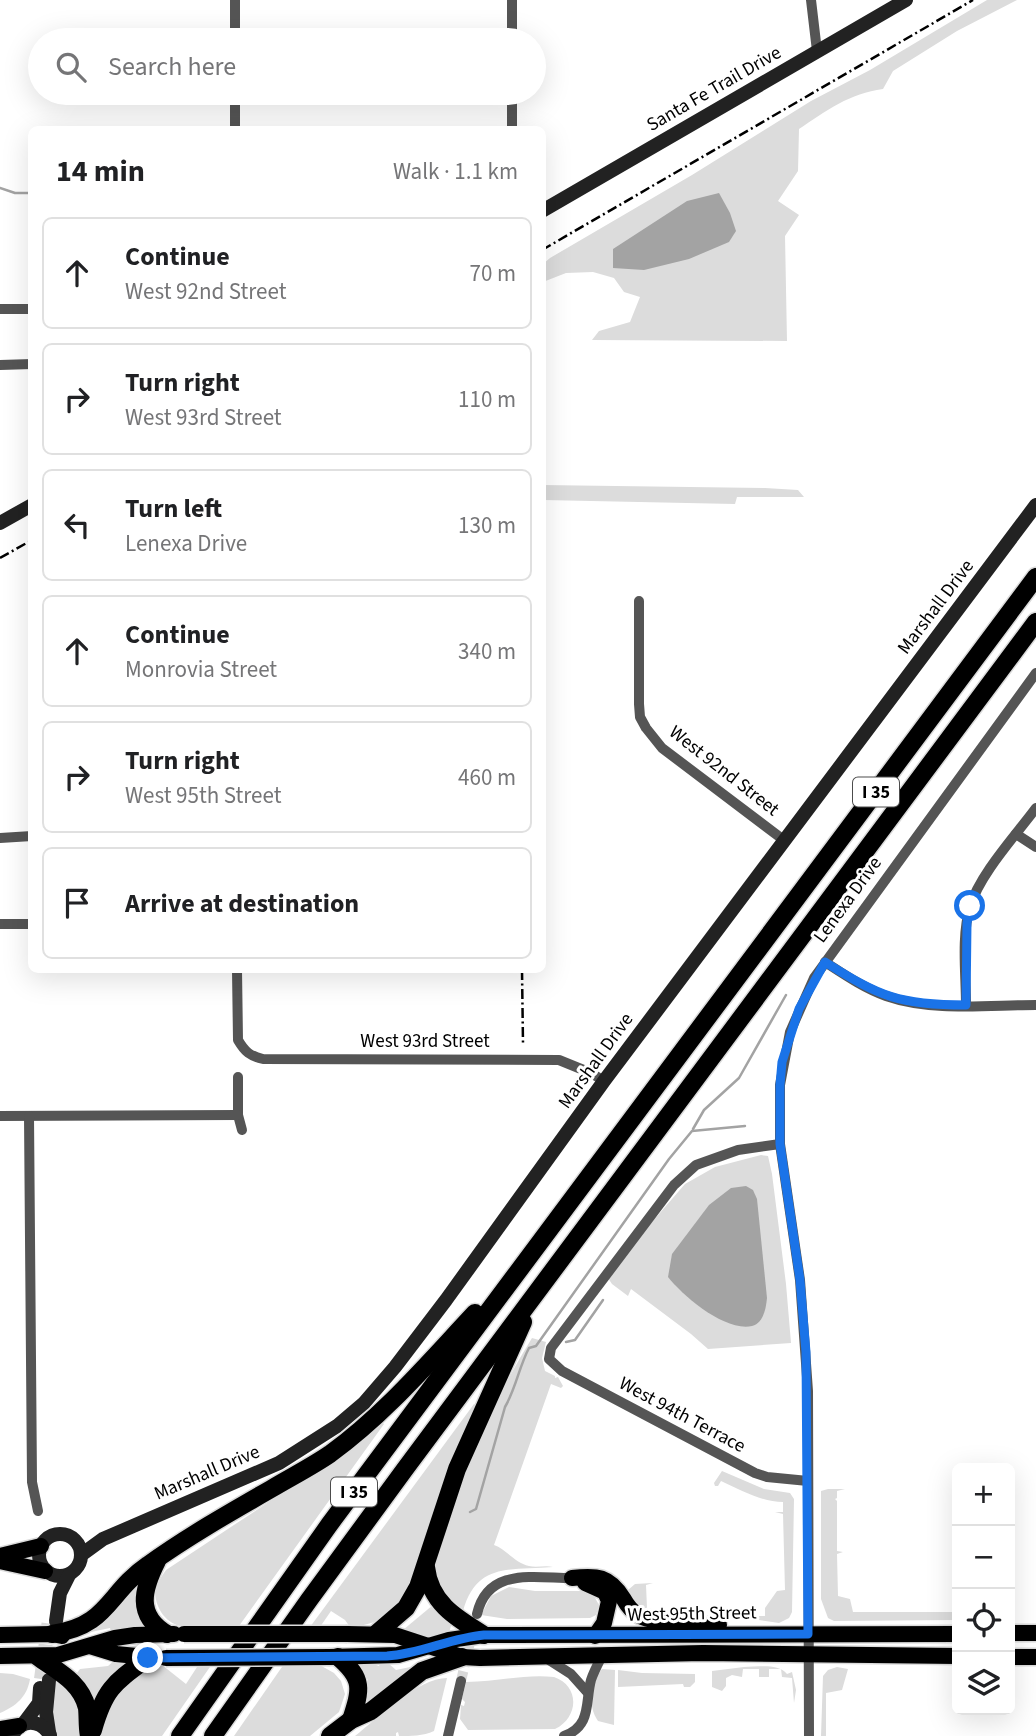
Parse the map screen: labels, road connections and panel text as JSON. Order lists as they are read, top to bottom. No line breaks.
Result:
{"streets":{"highway":["I 35"],"main road":["West 95th Street"],"street":["Santa Fe Trail Drive","Marshall Drive","West 92nd Street","Lenexa Drive","West 93rd Street","West 94th Terrace"]},"crossings":[["Marshall Drive","West 92nd Street"],["Marshall Drive","West 93rd Street"],["Lenexa Drive","West 94th Terrace"],["Lenexa Drive","West 95th Street"]],"page":{"search":"Search here","heading":["14 min","Walk · 1.1 km"],"list":[["Continue","West 92nd Street","70 m"],["Turn right","West 93rd Street","110 m"],["Turn left","Lenexa Drive","130 m"],["Continue","Monrovia Street","340 m"],["Turn right","West 95th Street","460 m"],"Arrive at destination"],"map_buttons":["+","−"]}}
